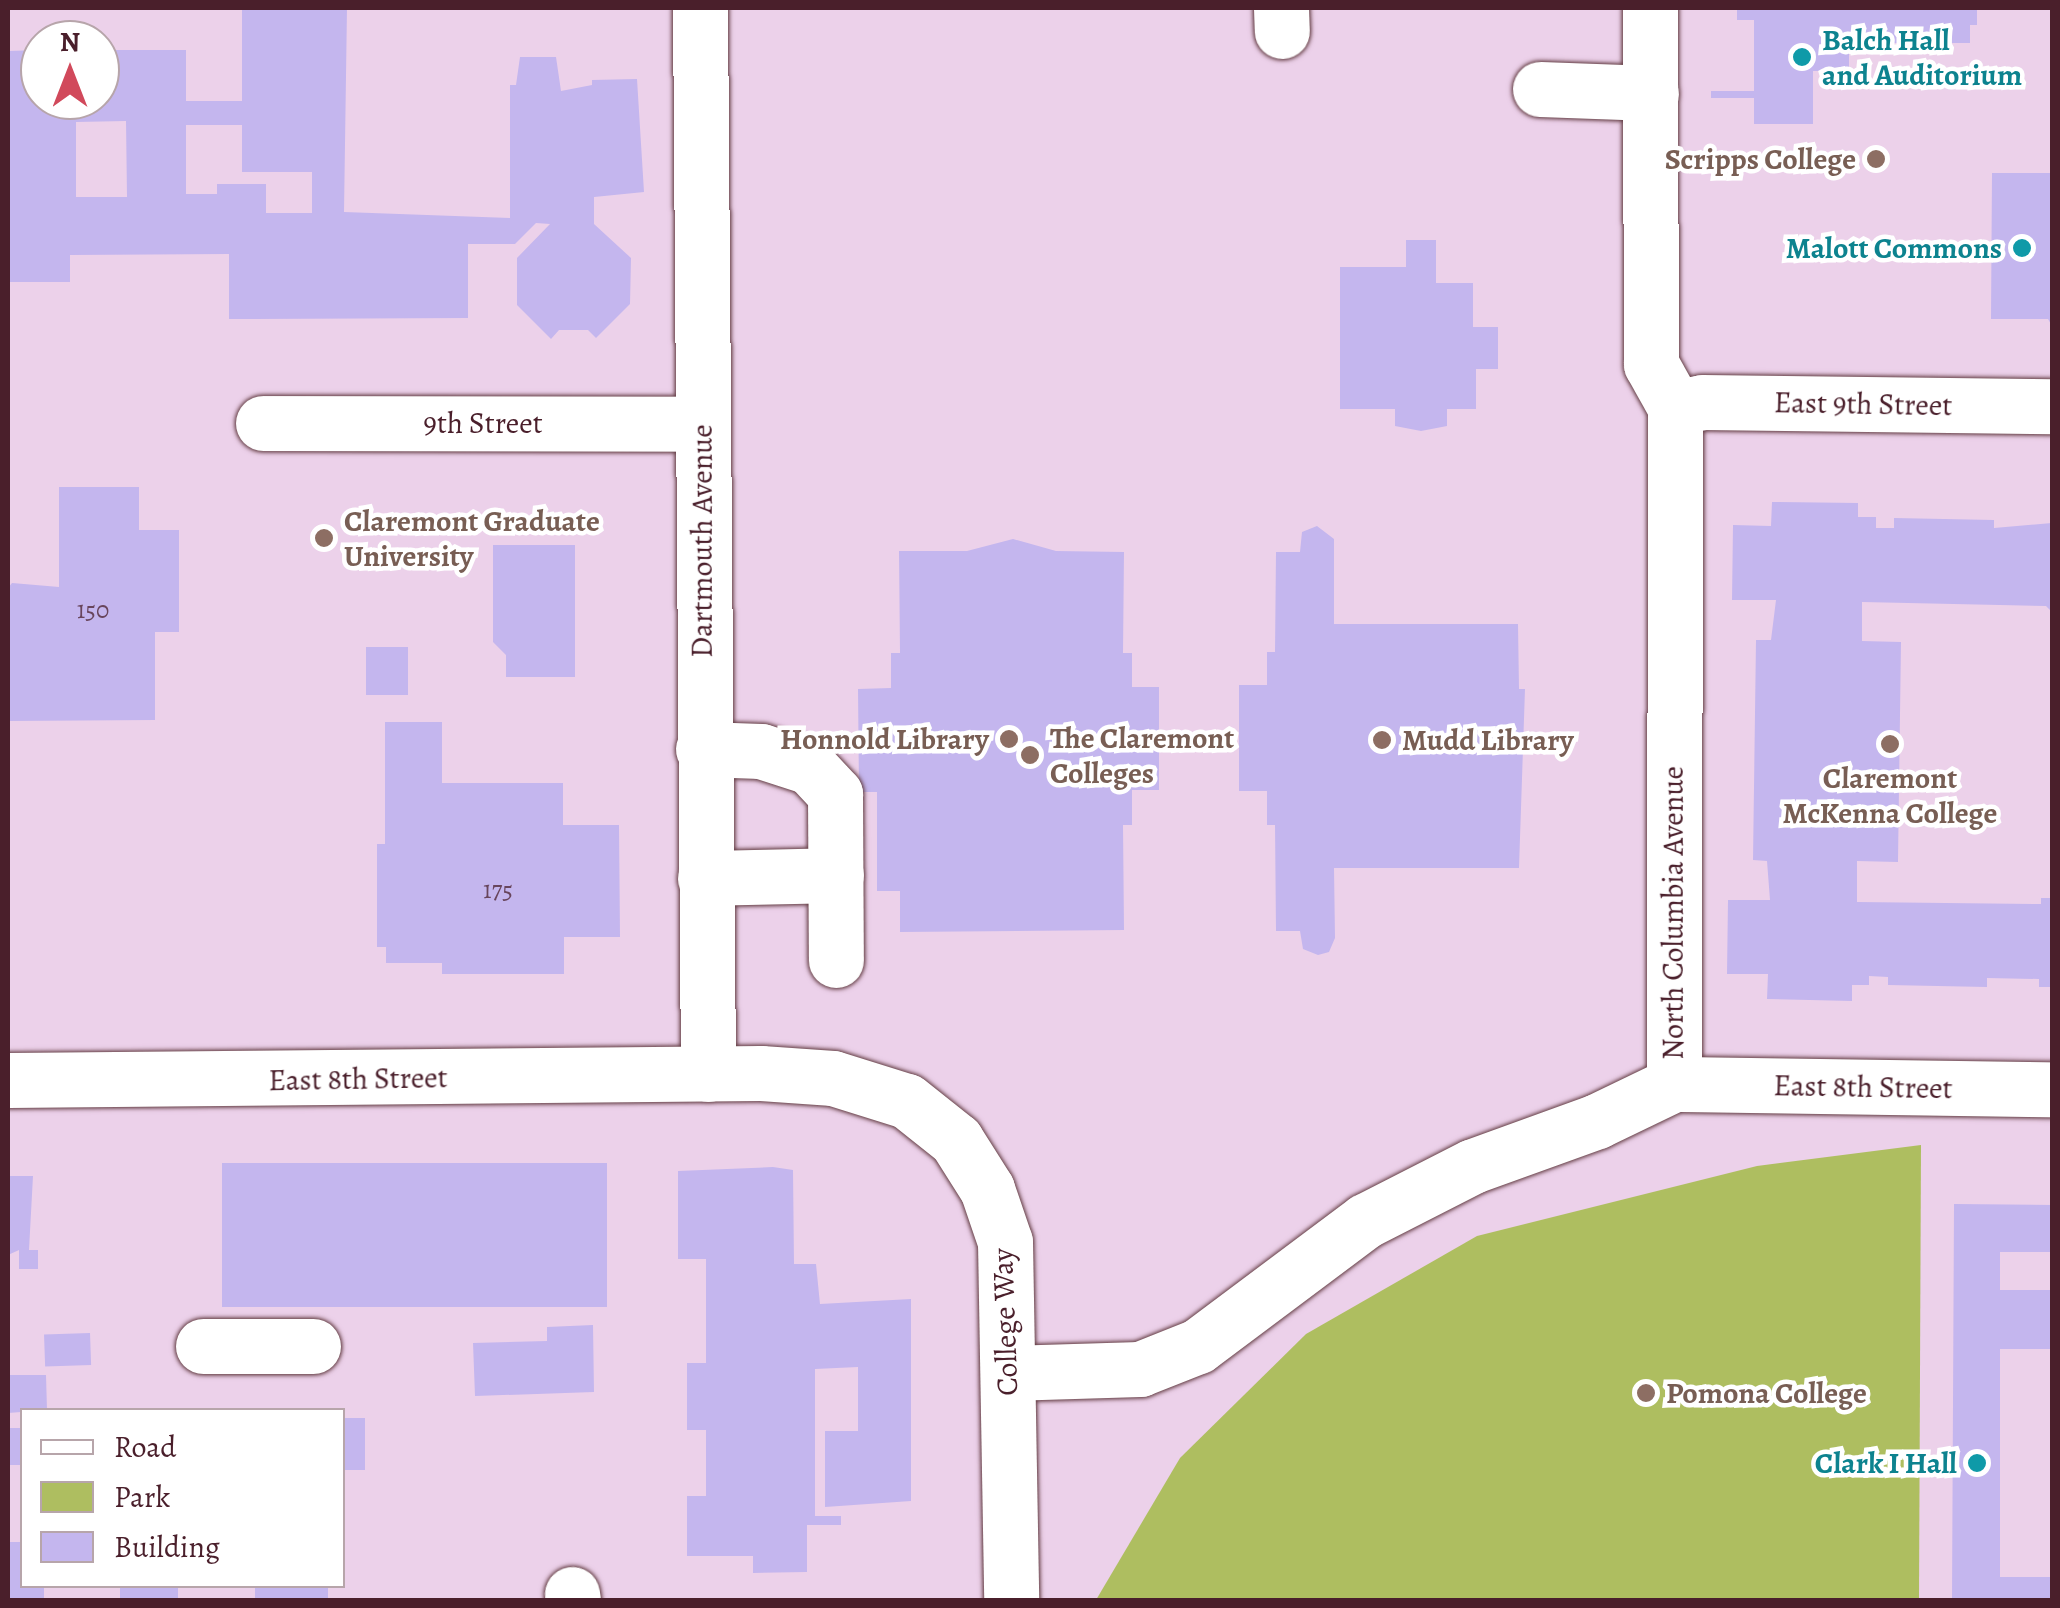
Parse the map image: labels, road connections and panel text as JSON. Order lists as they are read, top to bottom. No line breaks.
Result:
{"streets":{"street":["East 9th Street","9th Street","Dartmouth Avenue","North Columbia Avenue","East 8th Street","College Way"]},"crossings":[["East 9th Street","North Columbia Avenue"],["9th Street","Dartmouth Avenue"],["Dartmouth Avenue","East 8th Street"],["Dartmouth Avenue","College Way"],["North Columbia Avenue","East 8th Street"],["North Columbia Avenue","College Way"],["East 8th Street","College Way"]],"places":["Balch Hall and Auditorium","Scripps College","Malott Commons","Claremont Graduate University","Honnold Library","Mudd Library","Claremont McKenna College","The Claremont Colleges","Pomona College","Clark I Hall"],"house_numbers":["150","175"],"legend":["Road","Park","Building"],"north":"top"}
